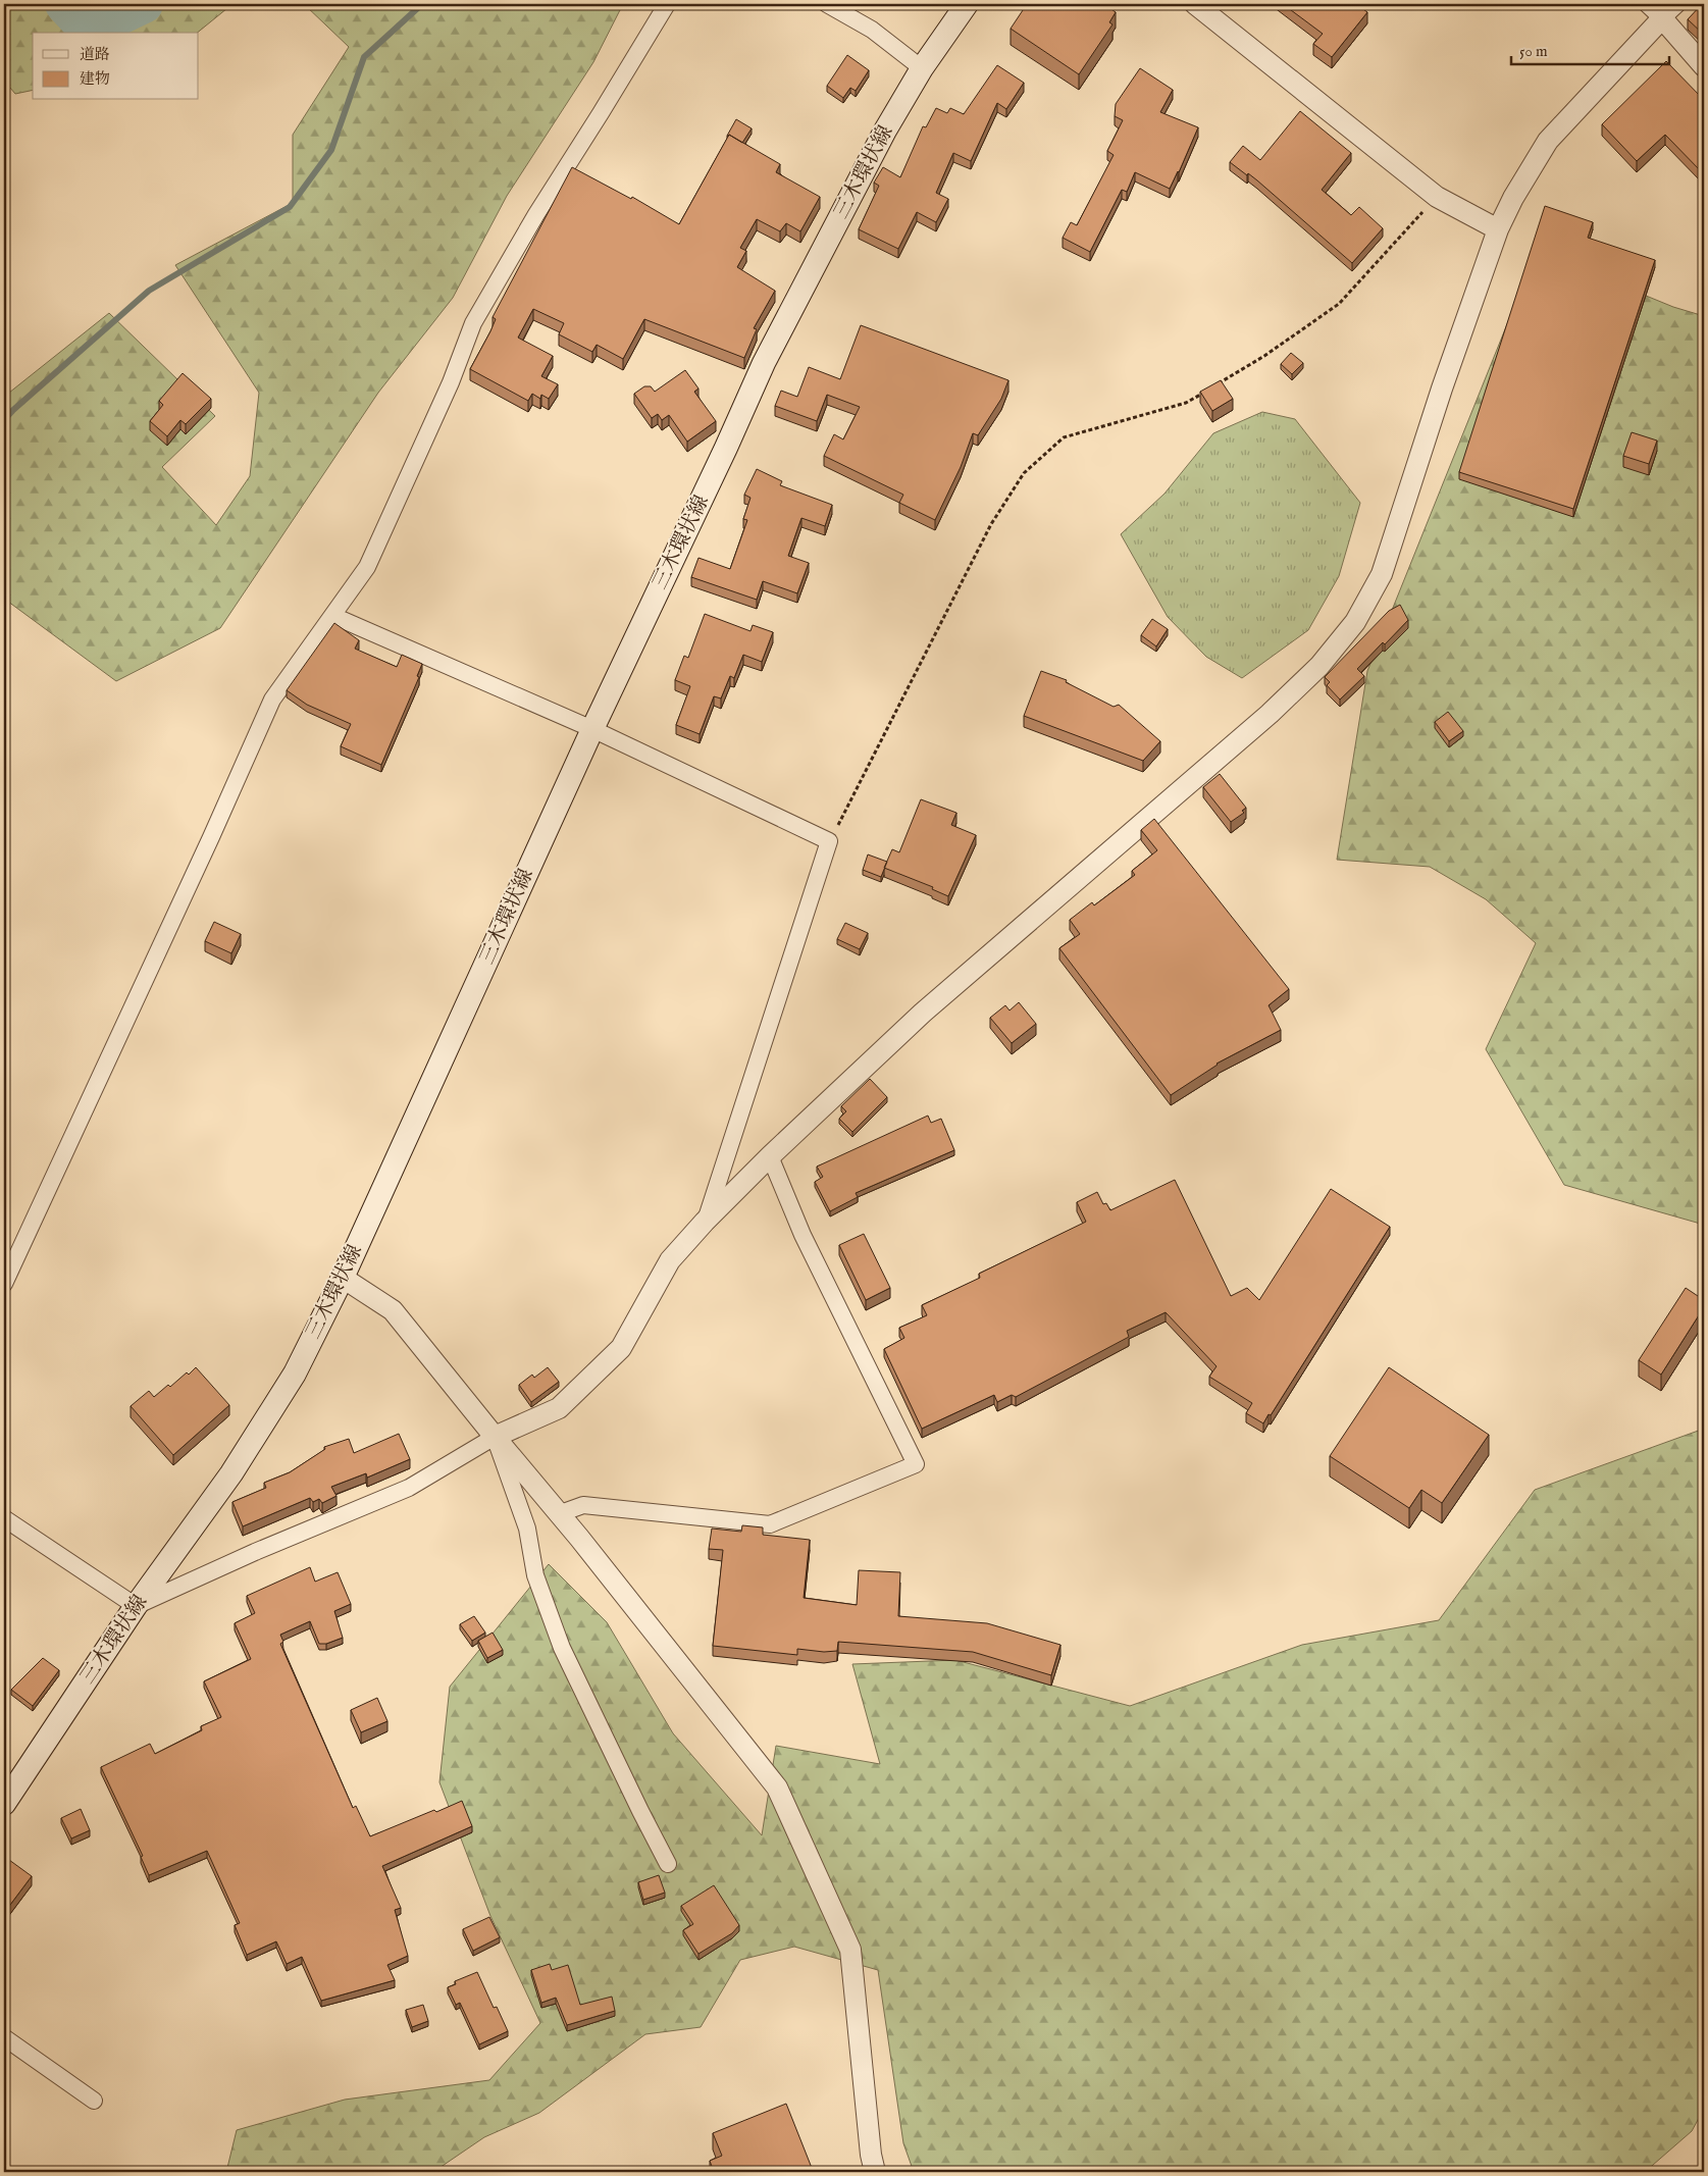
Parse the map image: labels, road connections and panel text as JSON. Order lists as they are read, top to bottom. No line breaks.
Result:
{"streets":{"main road":["三木環状線"]},"legend":["道路","建物"],"scale_bar":"50 m"}
